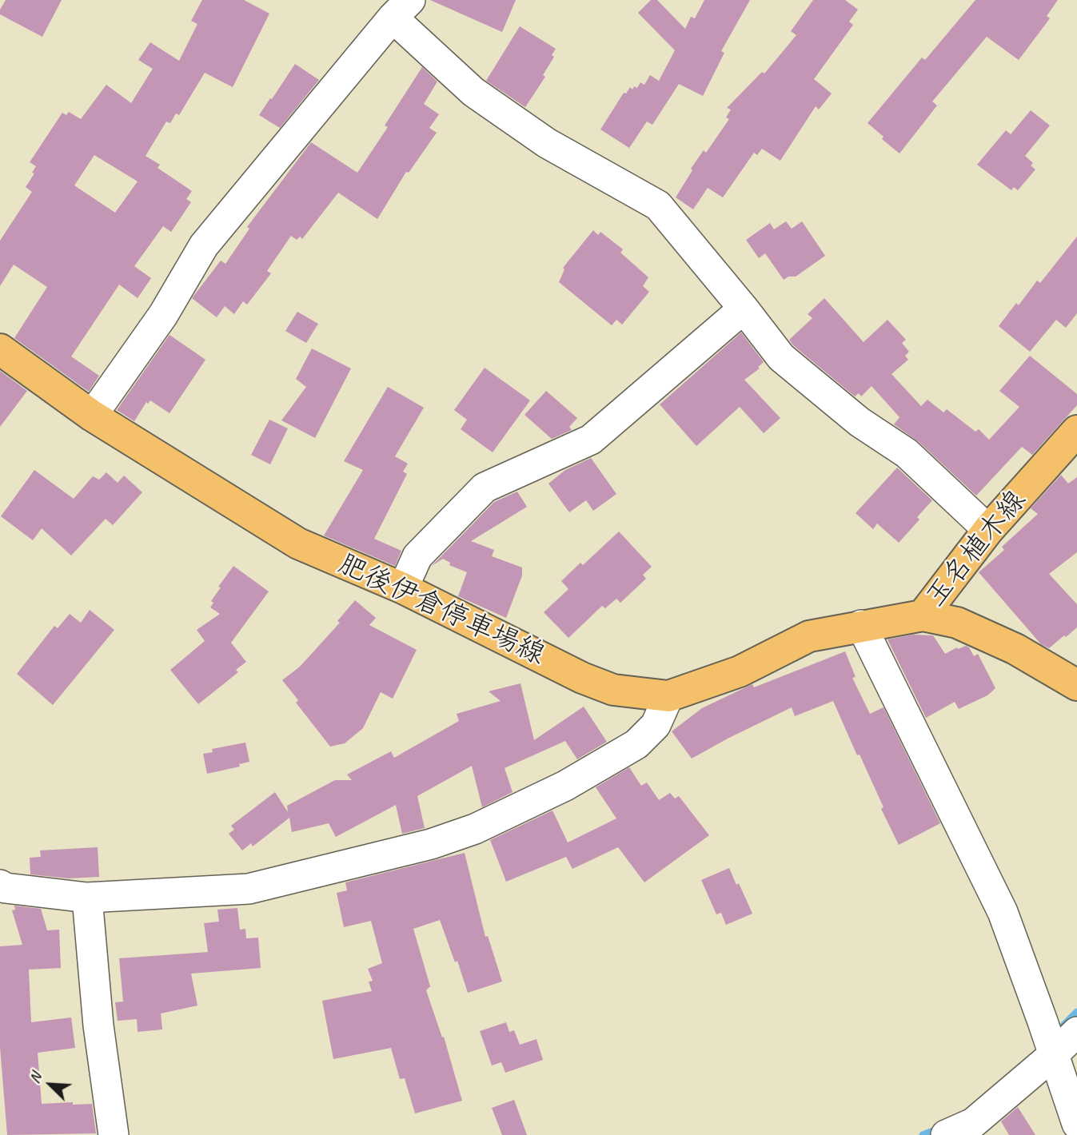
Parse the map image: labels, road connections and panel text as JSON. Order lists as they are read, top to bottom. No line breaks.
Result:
{"streets":{"main road":["玉名植木線","肥後伊倉停車場線"]},"crossings":[["玉名植木線","肥後伊倉停車場線"]],"north":"top left"}
